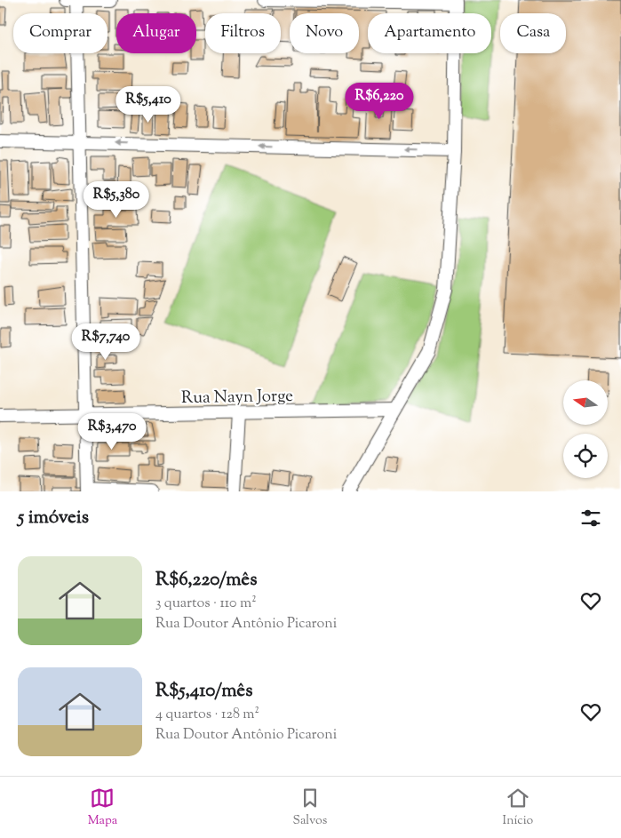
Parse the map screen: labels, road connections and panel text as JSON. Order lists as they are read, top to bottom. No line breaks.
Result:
{"streets":{"street":["Rua Nayn Jorge"]},"north":"left","page":{"chip":["Comprar","Alugar","Filtros","Novo","Apartamento","Casa"],"price":["R$6,220","R$5,410","R$5,380","R$7,740","R$3,470"],"heading":"5 imóveis","list":[{"name":"R$6,220/mês","note":"3 quartos · 110 m² · Rua Doutor Antônio Picaroni"},{"name":"R$5,410/mês","note":"4 quartos · 128 m² · Rua Doutor Antônio Picaroni"}],"tabs":["Mapa","Salvos","Início"]}}
